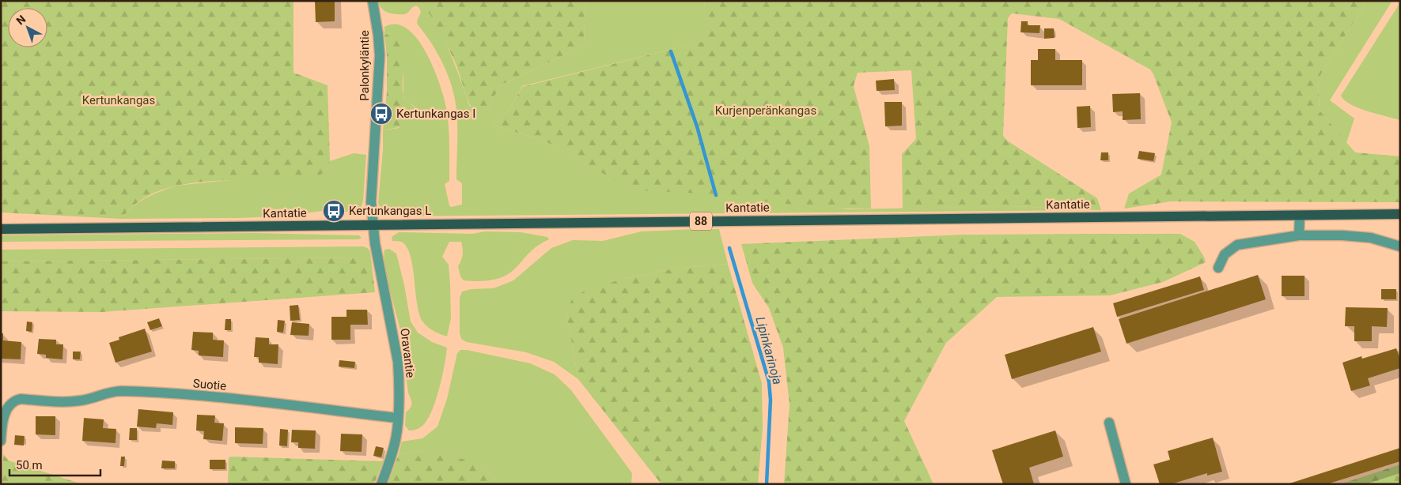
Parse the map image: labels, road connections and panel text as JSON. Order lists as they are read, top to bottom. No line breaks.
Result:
{"streets":{"main road":["Kantatie","88"],"street":["Palonkyläntie","Oravantie","Suotie"]},"crossings":[["Palonkyläntie","Kantatie"],["Palonkyläntie","Oravantie"],["Kantatie","Oravantie"],["Oravantie","Suotie"]],"water":["Lipinkarinoja"],"parks":["Kertunkangas","Kurjenperänkangas"],"places":{"bus stop":["Kertunkangas I","Kertunkangas L"]},"scale_bar":"50 m","north":"top left"}
